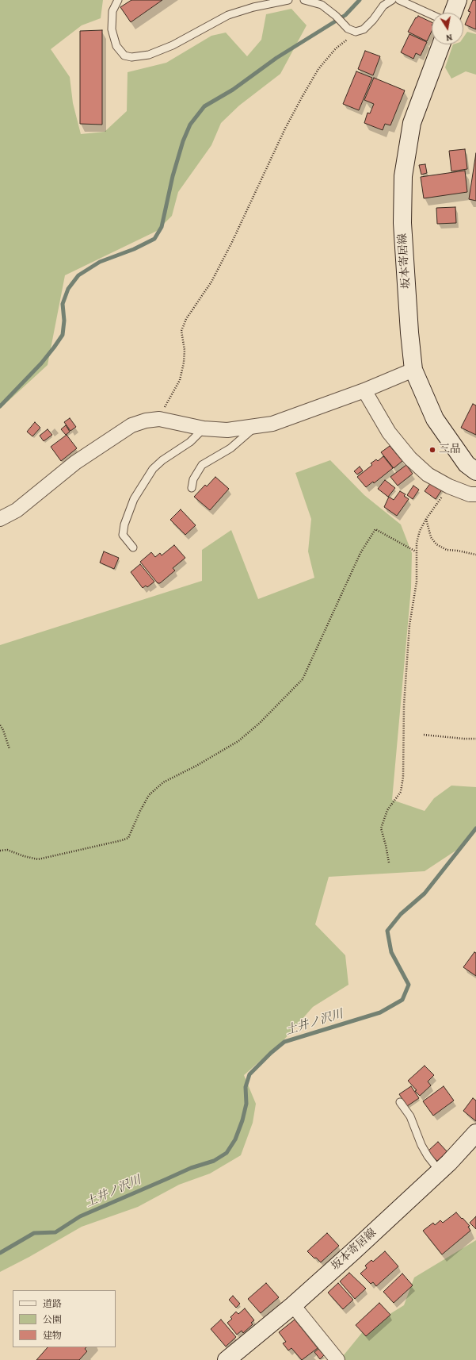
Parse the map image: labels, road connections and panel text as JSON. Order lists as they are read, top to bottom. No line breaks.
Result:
{"streets":{"main road":["坂本寄居線"]},"water":["土井ノ沢川"],"places":["三品"],"legend":["道路","公園","建物"],"north":"bottom"}
